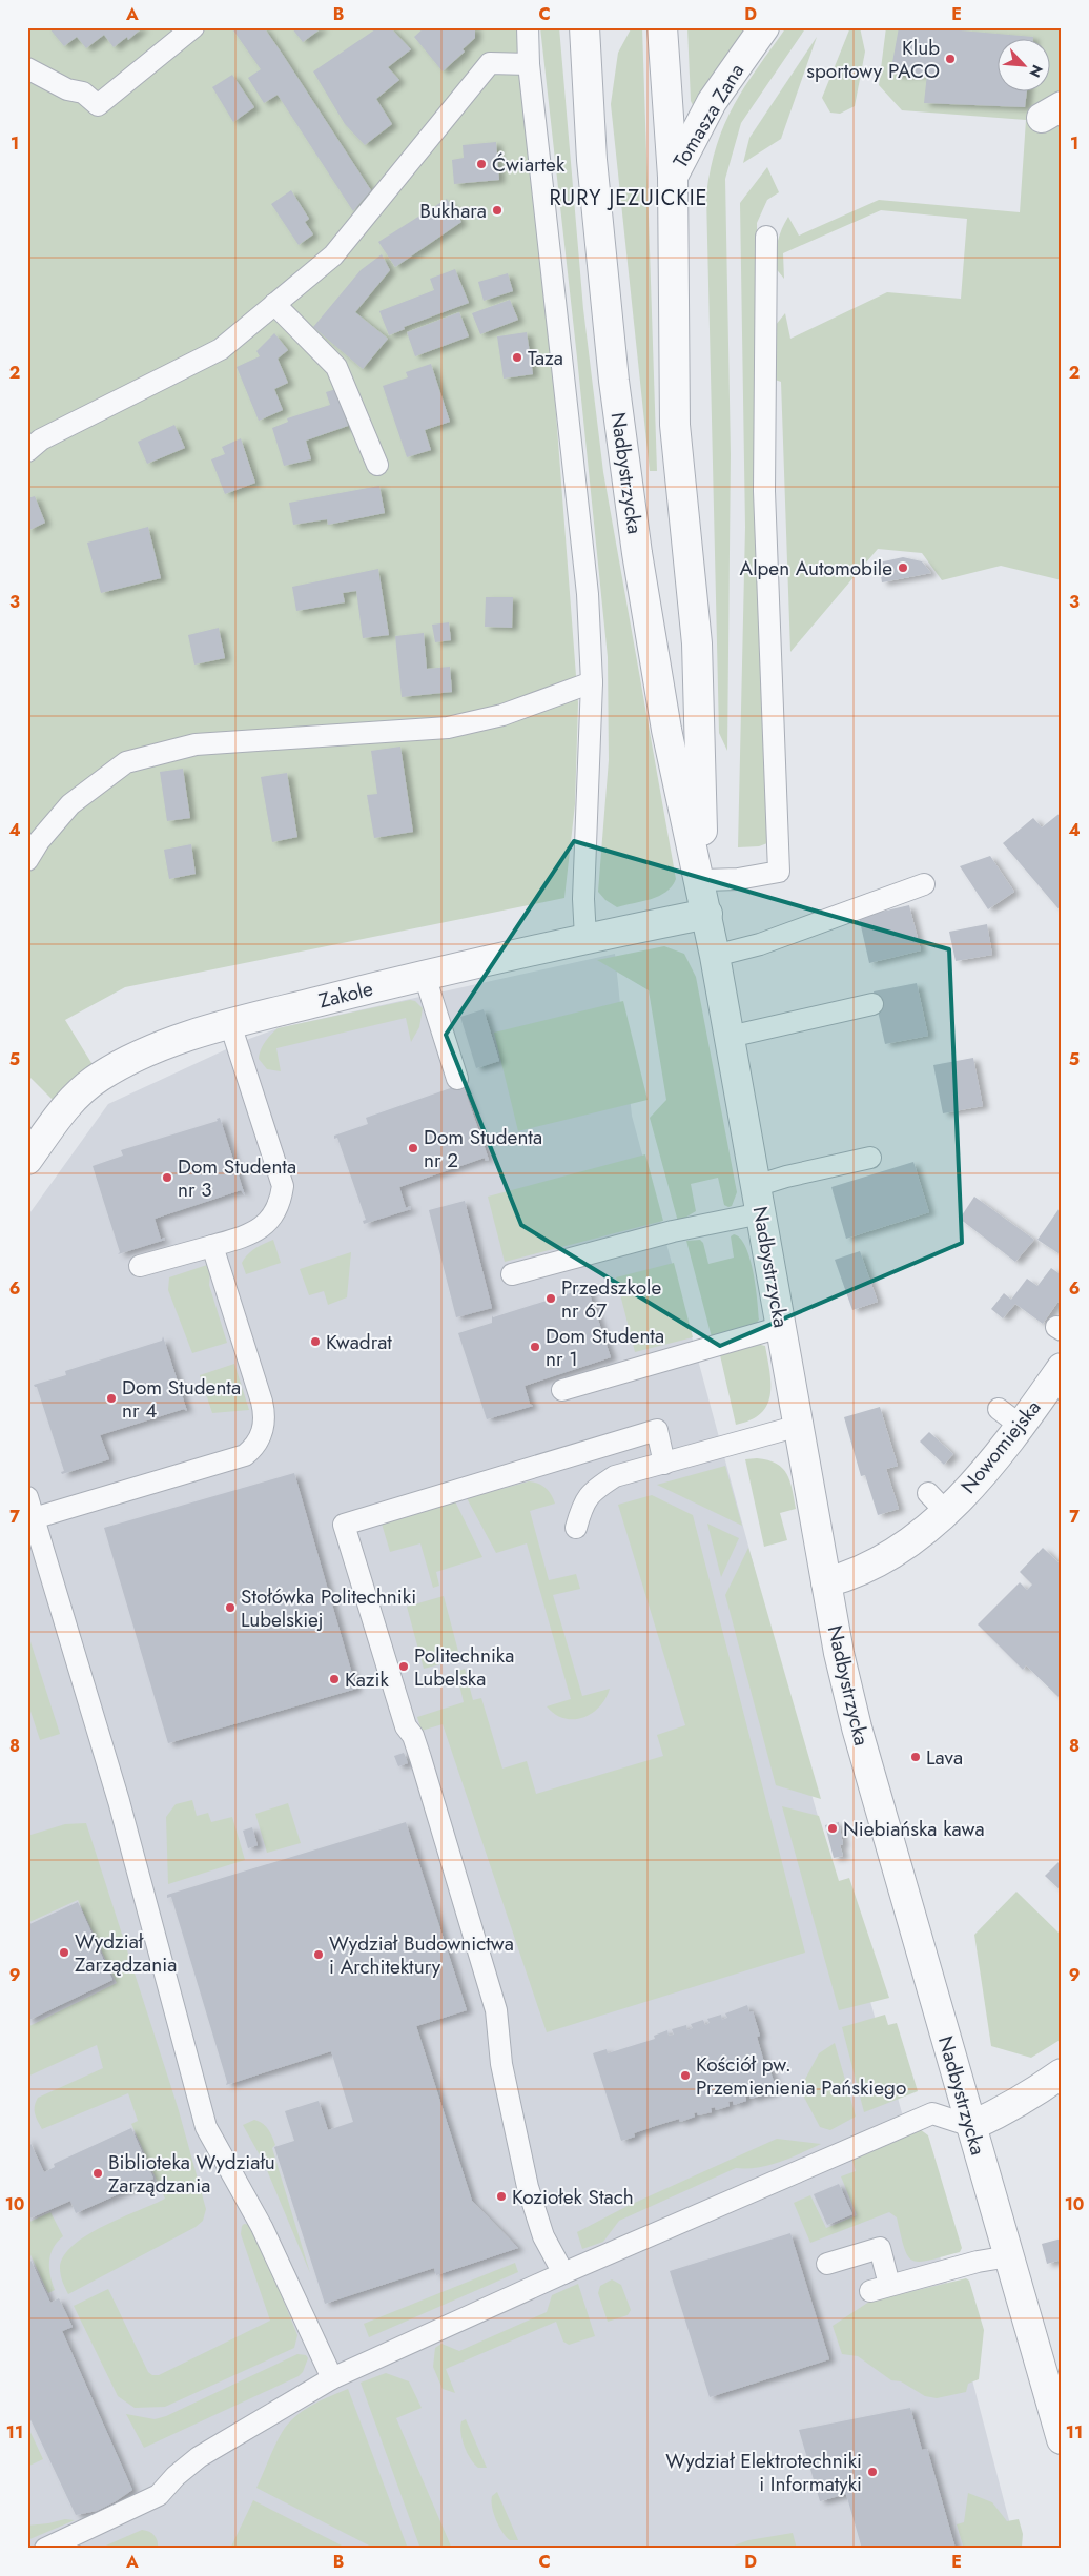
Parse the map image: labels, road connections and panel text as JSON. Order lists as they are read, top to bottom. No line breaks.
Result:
{"streets":{"street":["Tomasza Zana","Nadbystrzycka","Zakole","Nowomiejska"]},"crossings":[["Tomasza Zana","Nadbystrzycka"],["Nadbystrzycka","Zakole"],["Nadbystrzycka","Nowomiejska"]],"districts":["RURY JEZUICKIE"],"places":["Klub sportowy PACO","Ćwiartek","Bukhara","Taza","Alpen Automobile","Dom Studenta nr 2","Dom Studenta nr 3","Przedszkole nr 67","Kwadrat","Dom Studenta nr 1","Dom Studenta nr 4","Stołówka Politechniki Lubelskiej","Politechnika Lubelska","Kazik","Lava","Niebiańska kawa","Wydział Zarządzania","Wydział Budownictwa i Architektury","Kościół pw. Przemienienia Pańskiego","Biblioteka Wydziału Zarządzania","Koziołek Stach","Wydział Elektrotechniki i Informatyki"],"north":"bottom right","grid":{"columns":["A","B","C","D","E"],"rows":["1","2","3","4","5","6","7","8","9","10","11"]}}
